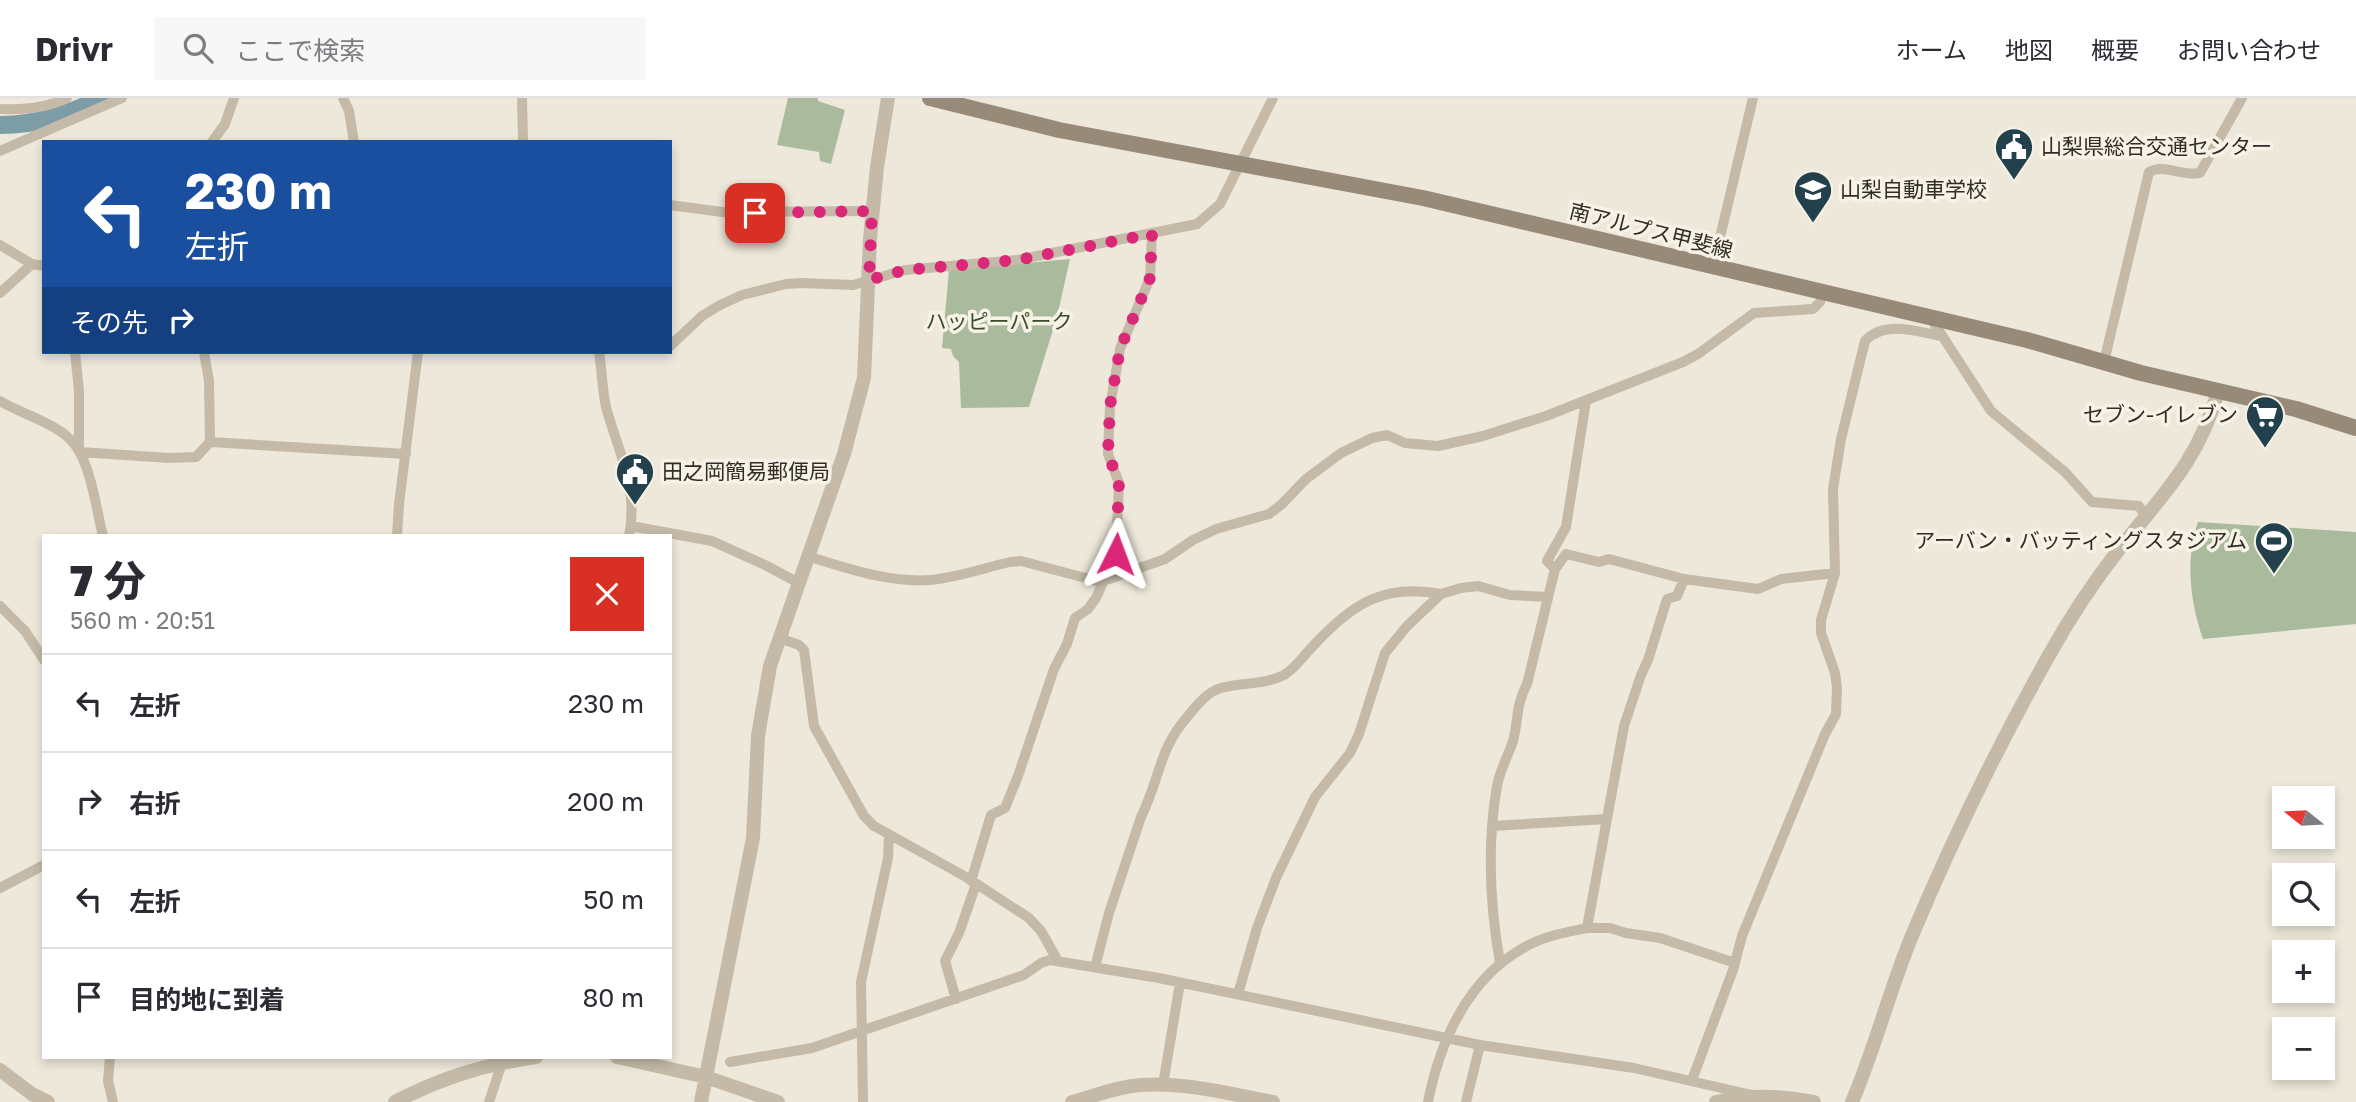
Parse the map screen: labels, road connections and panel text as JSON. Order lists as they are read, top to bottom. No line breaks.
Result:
{"streets":{"main road":["南アルプス甲斐線"]},"parks":["ハッピーパーク"],"places":{"public building":["山梨県総合交通センター","田之岡簡易郵便局"],"school or university":["山梨自動車学校"],"supermarket":["セブン-イレブン"],"sports":["アーバン・バッティングスタジアム"]},"north":"left","page":{"header":"Drivr","search":"ここで検索","nav":["ホーム","地図","概要","お問い合わせ"],"turn":["230 m","左折"],"then":"その先","heading":["7 分","560 m · 20:51"],"list":[{"name":"左折","value":"230 m"},{"name":"右折","value":"200 m"},{"name":"左折","value":"50 m"},{"name":"目的地に到着","value":"80 m"}],"map_buttons":["+","−"]}}
